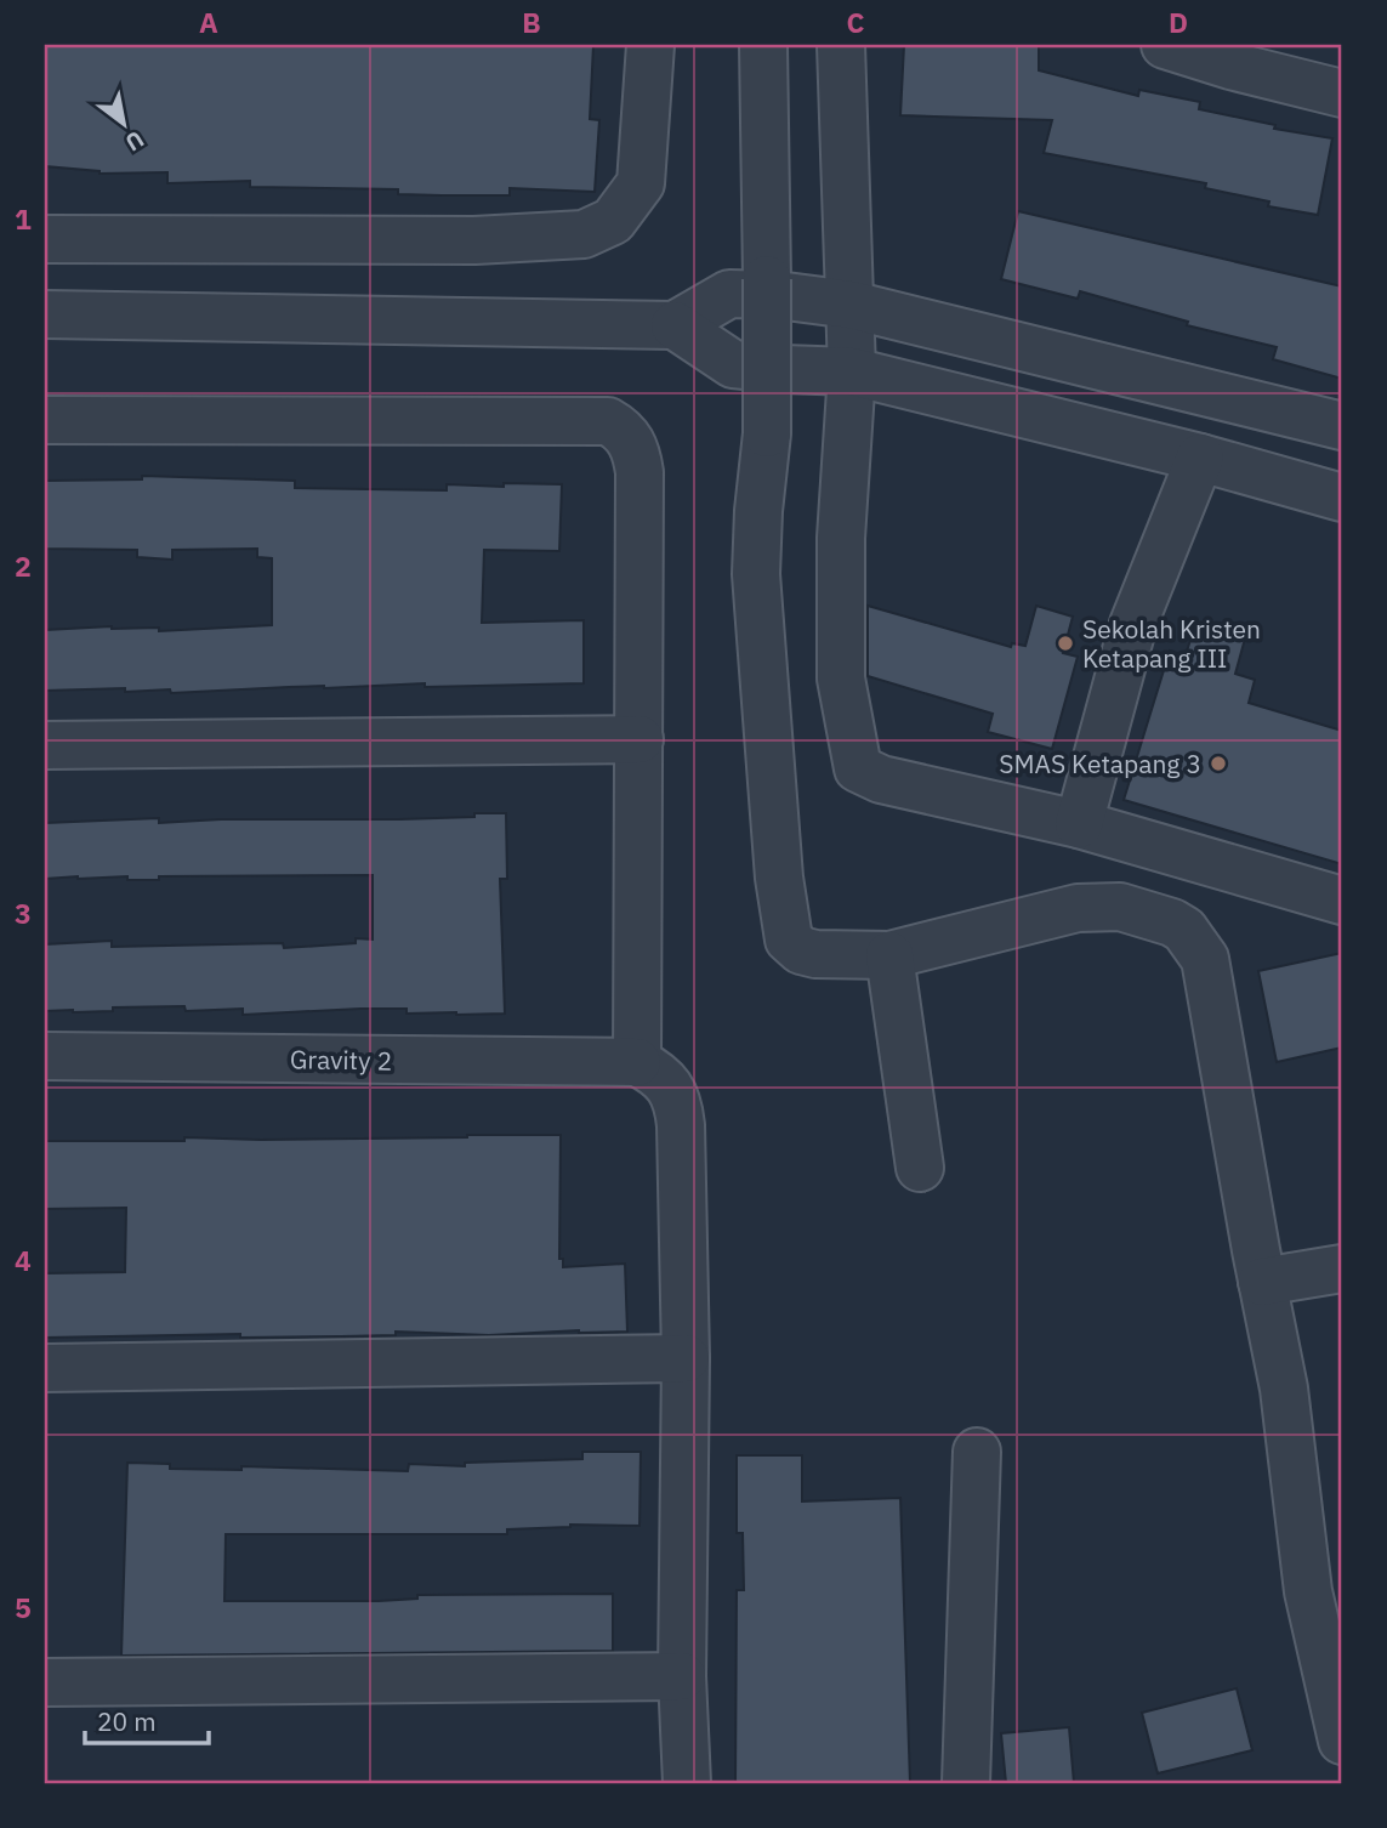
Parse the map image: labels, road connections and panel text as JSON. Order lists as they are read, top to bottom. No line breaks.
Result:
{"streets":{"street":["Gravity 2"]},"places":["Sekolah Kristen Ketapang III","SMAS Ketapang 3"],"scale_bar":"20 m","north":"bottom right","grid":{"columns":["A","B","C","D"],"rows":["1","2","3","4","5"]}}
